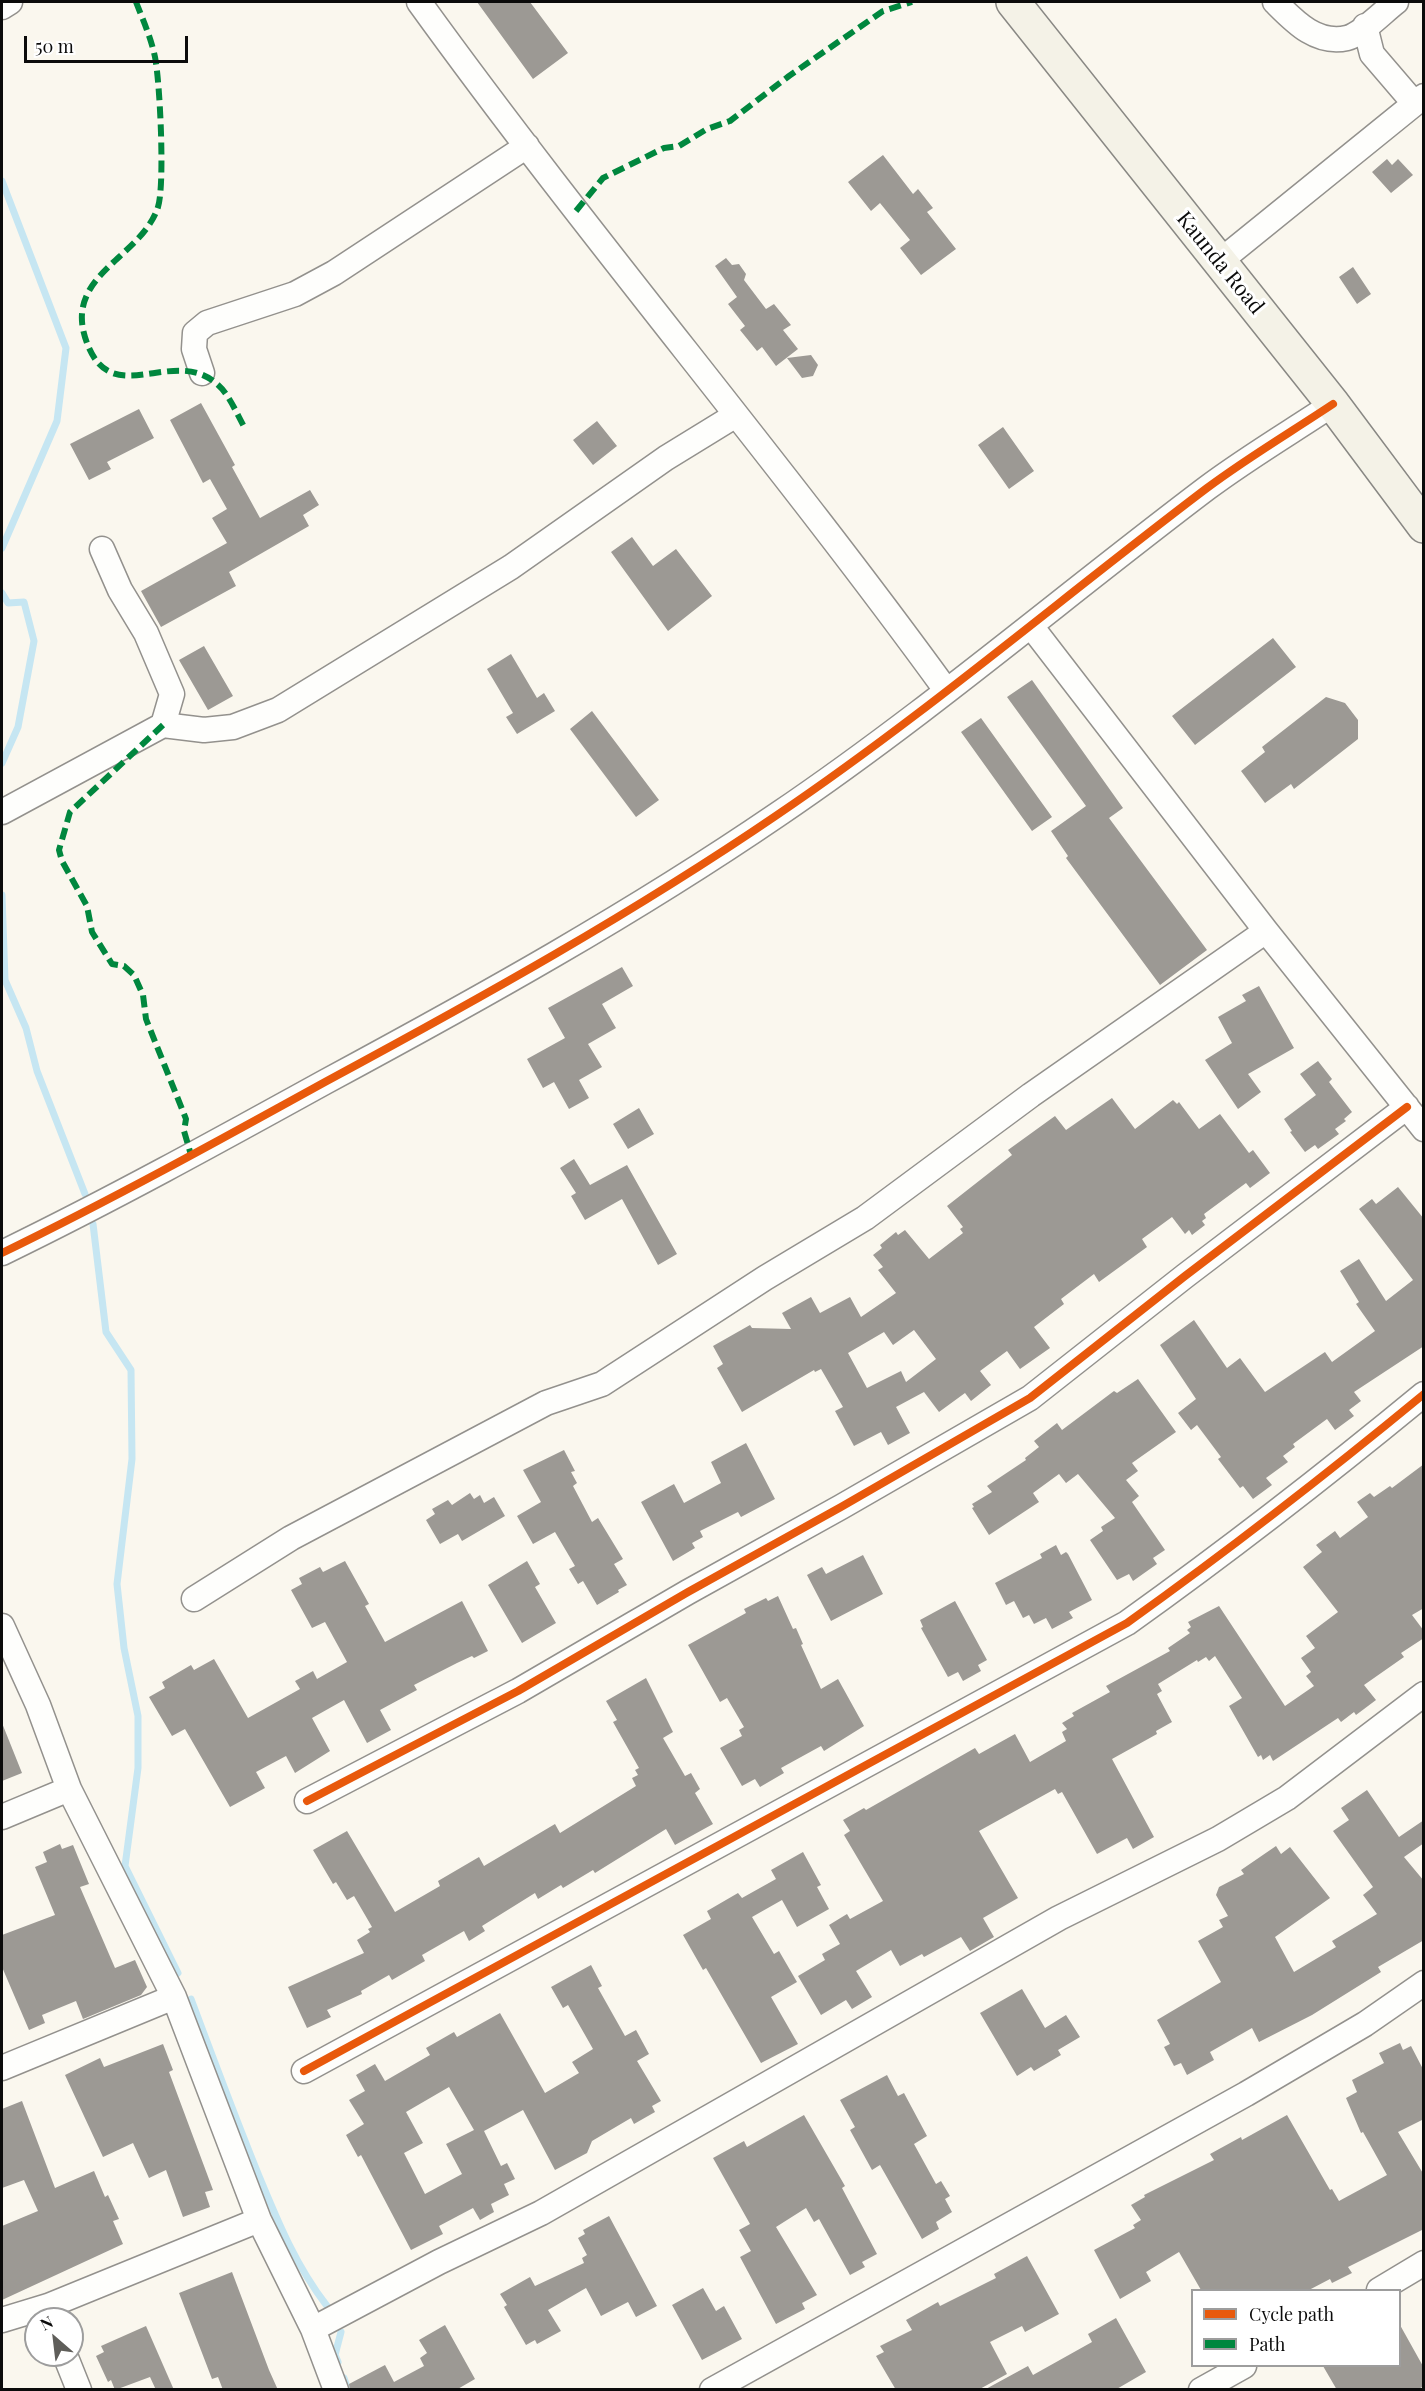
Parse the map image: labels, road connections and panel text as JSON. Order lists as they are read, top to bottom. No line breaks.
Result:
{"streets":{"main road":["Kaunda Road"]},"legend":["Cycle path","Path"],"scale_bar":"50 m","north":"top left"}
